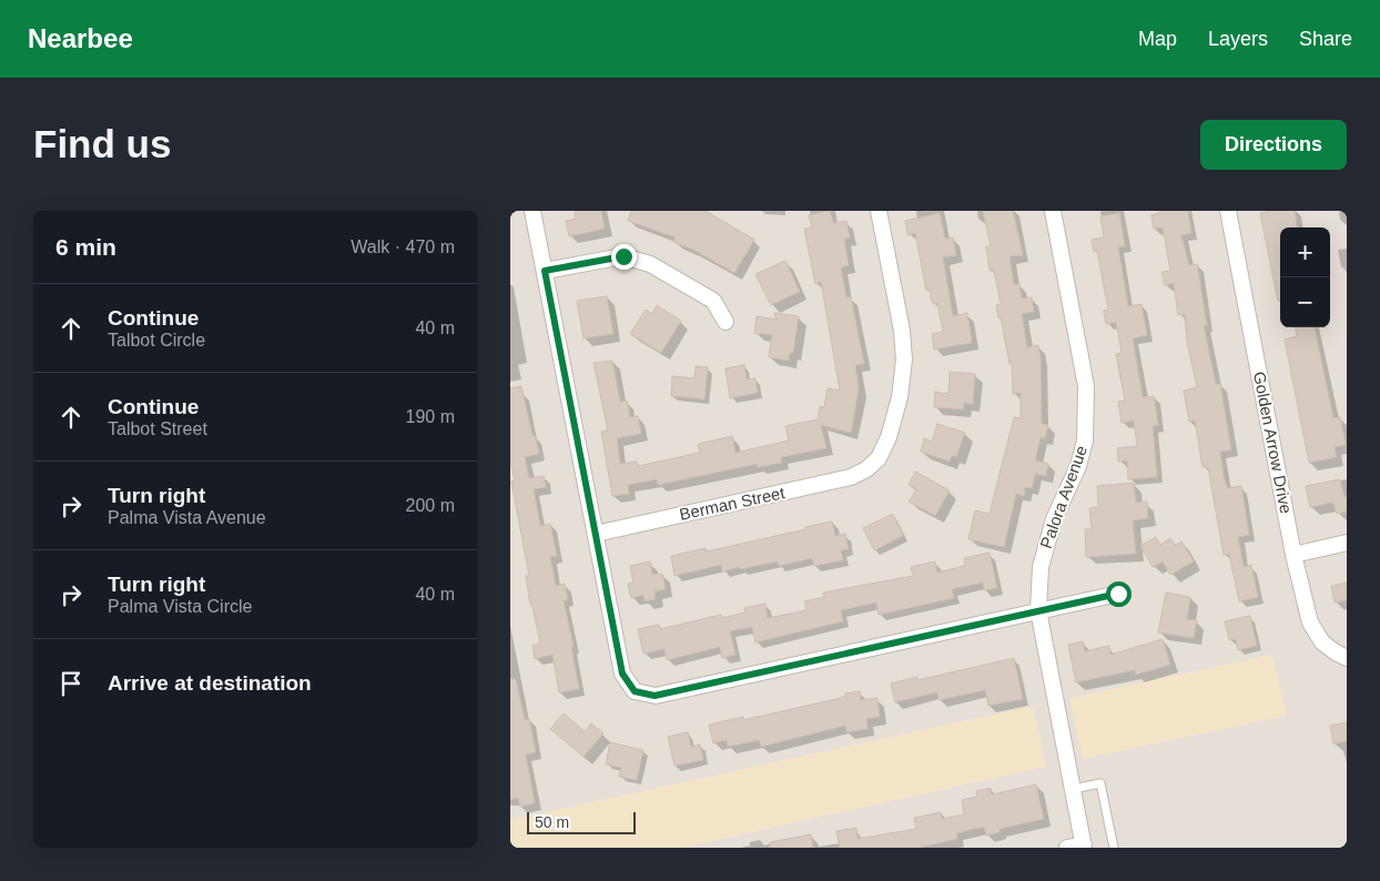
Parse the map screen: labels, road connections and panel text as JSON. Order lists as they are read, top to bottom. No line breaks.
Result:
{"streets":{"street":["Golden Arrow Drive","Palora Avenue","Berman Street"]},"scale_bar":"50 m","page":{"header":"Nearbee","nav":["Map","Layers","Share"],"buttons":"Directions","title":"Find us","heading":["6 min","Walk · 470 m"],"map_buttons":["+","−"],"list":[["Continue","Talbot Circle","40 m"],["Continue","Talbot Street","190 m"],["Turn right","Palma Vista Avenue","200 m"],["Turn right","Palma Vista Circle","40 m"],"Arrive at destination"],"scale":"50 m"}}
